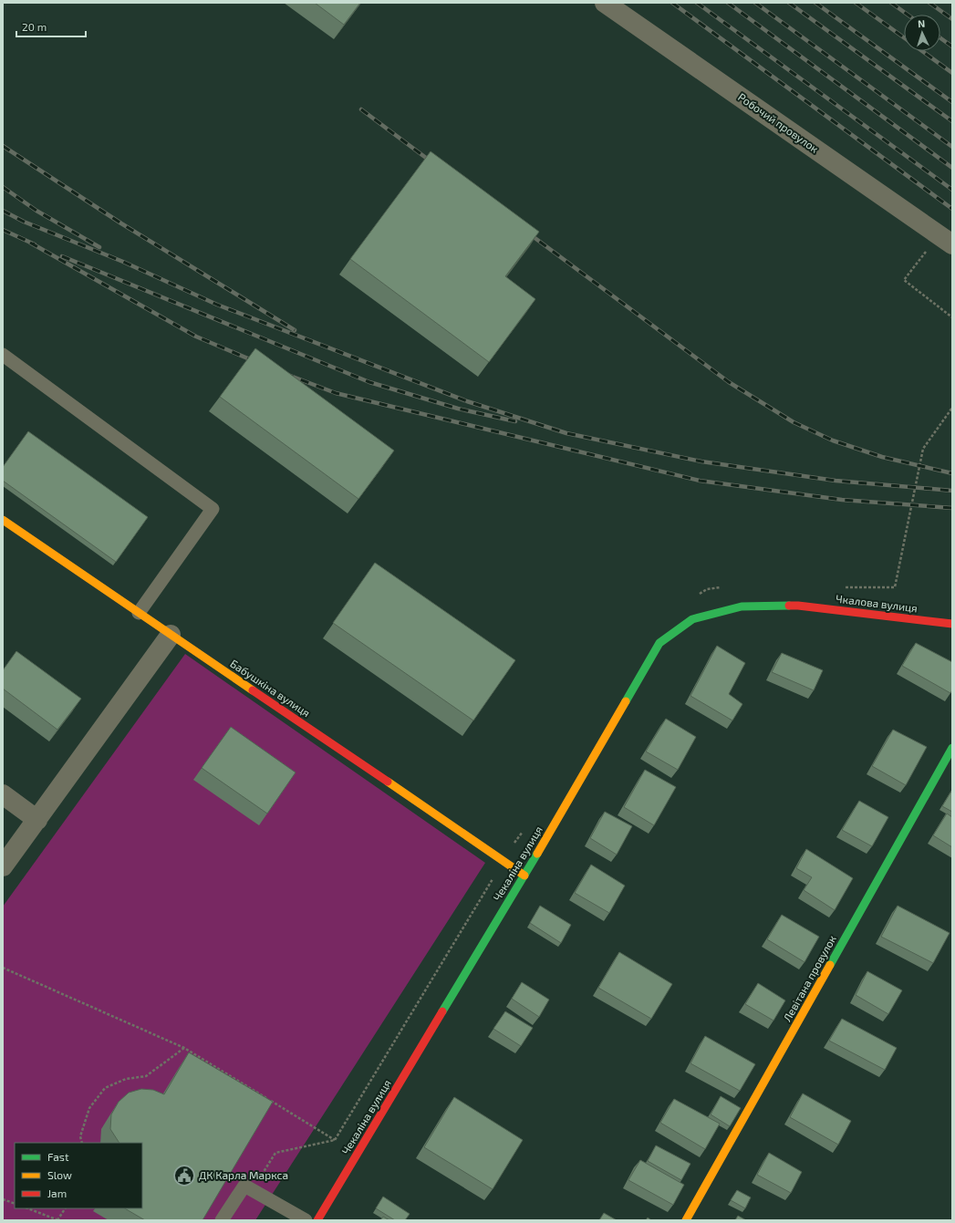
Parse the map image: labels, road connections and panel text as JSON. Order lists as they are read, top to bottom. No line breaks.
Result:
{"streets":{"street":["Робочий провулок","Чкалова вулиця","Бабушкіна вулиця","Чекаліна вулиця","Левітана провулок"]},"crossings":[["Чкалова вулиця","Чекаліна вулиця"],["Бабушкіна вулиця","Чекаліна вулиця"]],"places":{"public building":["ДК Карла Маркса"]},"legend":["Fast","Slow","Jam"],"scale_bar":"20 m","north":"top"}
